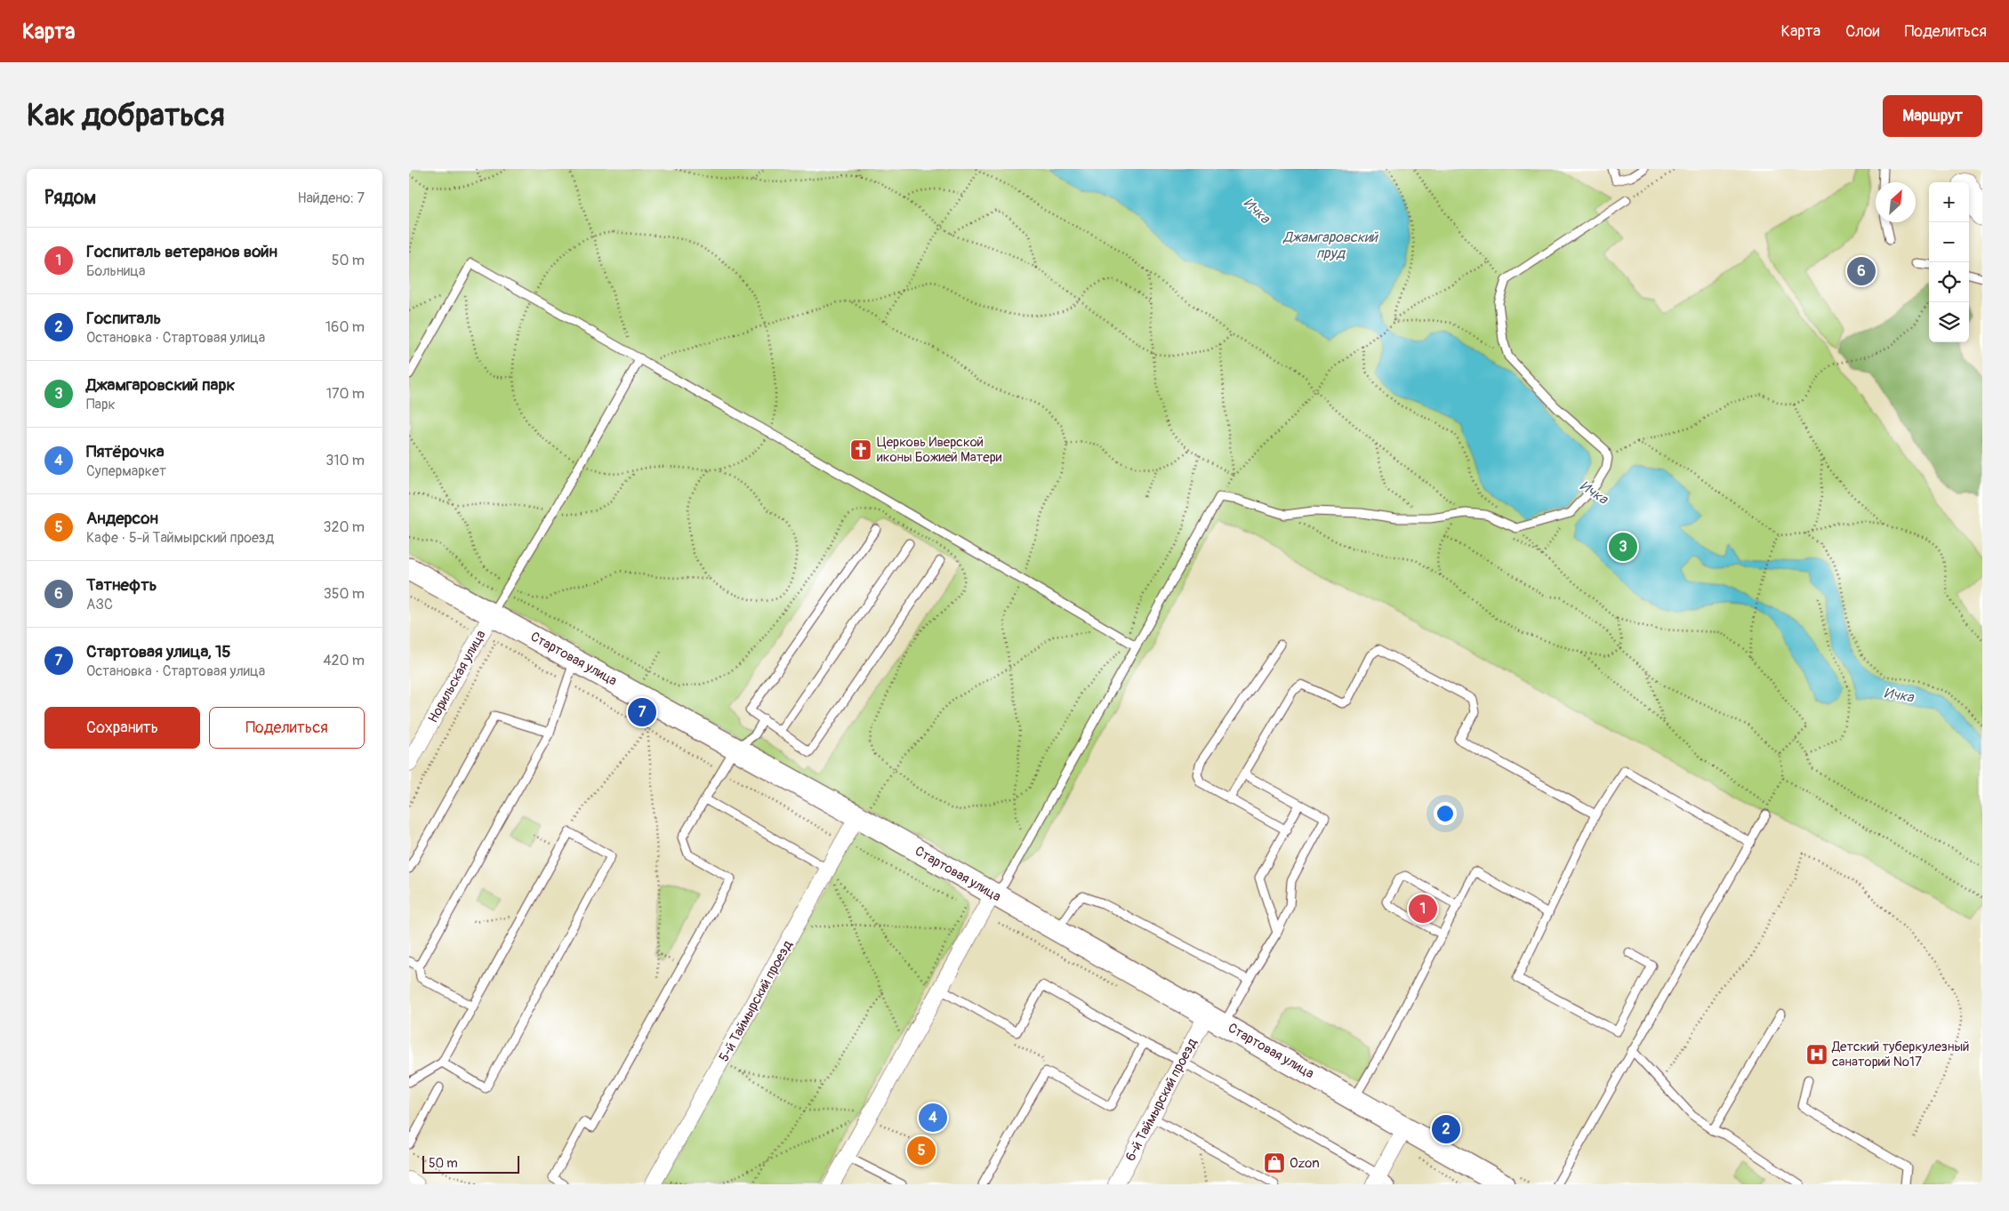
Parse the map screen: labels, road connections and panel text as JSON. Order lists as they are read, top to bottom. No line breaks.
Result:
{"streets":{"street":["Стартовая улица","Норильская улица","5-й Таймырский проезд","6-й Таймырский проезд"]},"crossings":[["Стартовая улица","Норильская улица"],["Стартовая улица","5-й Таймырский проезд"],["Стартовая улица","6-й Таймырский проезд"]],"water":["Ичка","Джамгаровский пруд"],"places":{"church":["Церковь Иверской иконы Божией Матери"],"hospital":["Детский туберкулезный санаторий №17"],"shop":["Ozon"]},"scale_bar":"50 m","north":"top right","page":{"header":"Карта","nav":["Карта","Слои","Поделиться"],"buttons":["Маршрут",["Сохранить","Поделиться"]],"title":"Как добраться","heading":["Рядом","Найдено: 7"],"map_buttons":["+","−"],"list":[{"mark":"1","name":"Госпиталь ветеранов войн","note":"Больница","value":"50 m"},{"mark":"2","name":"Госпиталь","note":"Остановка · Стартовая улица","value":"160 m"},{"mark":"3","name":"Джамгаровский парк","note":"Парк","value":"170 m"},{"mark":"4","name":"Пятёрочка","note":"Супермаркет","value":"310 m"},{"mark":"5","name":"Андерсон","note":"Кафе · 5-й Таймырский проезд","value":"320 m"},{"mark":"6","name":"Татнефть","note":"АЗС","value":"350 m"},{"mark":"7","name":"Стартовая улица, 15","note":"Остановка · Стартовая улица","value":"420 m"}],"pins":["6","3","7","1","4","2","5"],"scale":"50 m"}}
